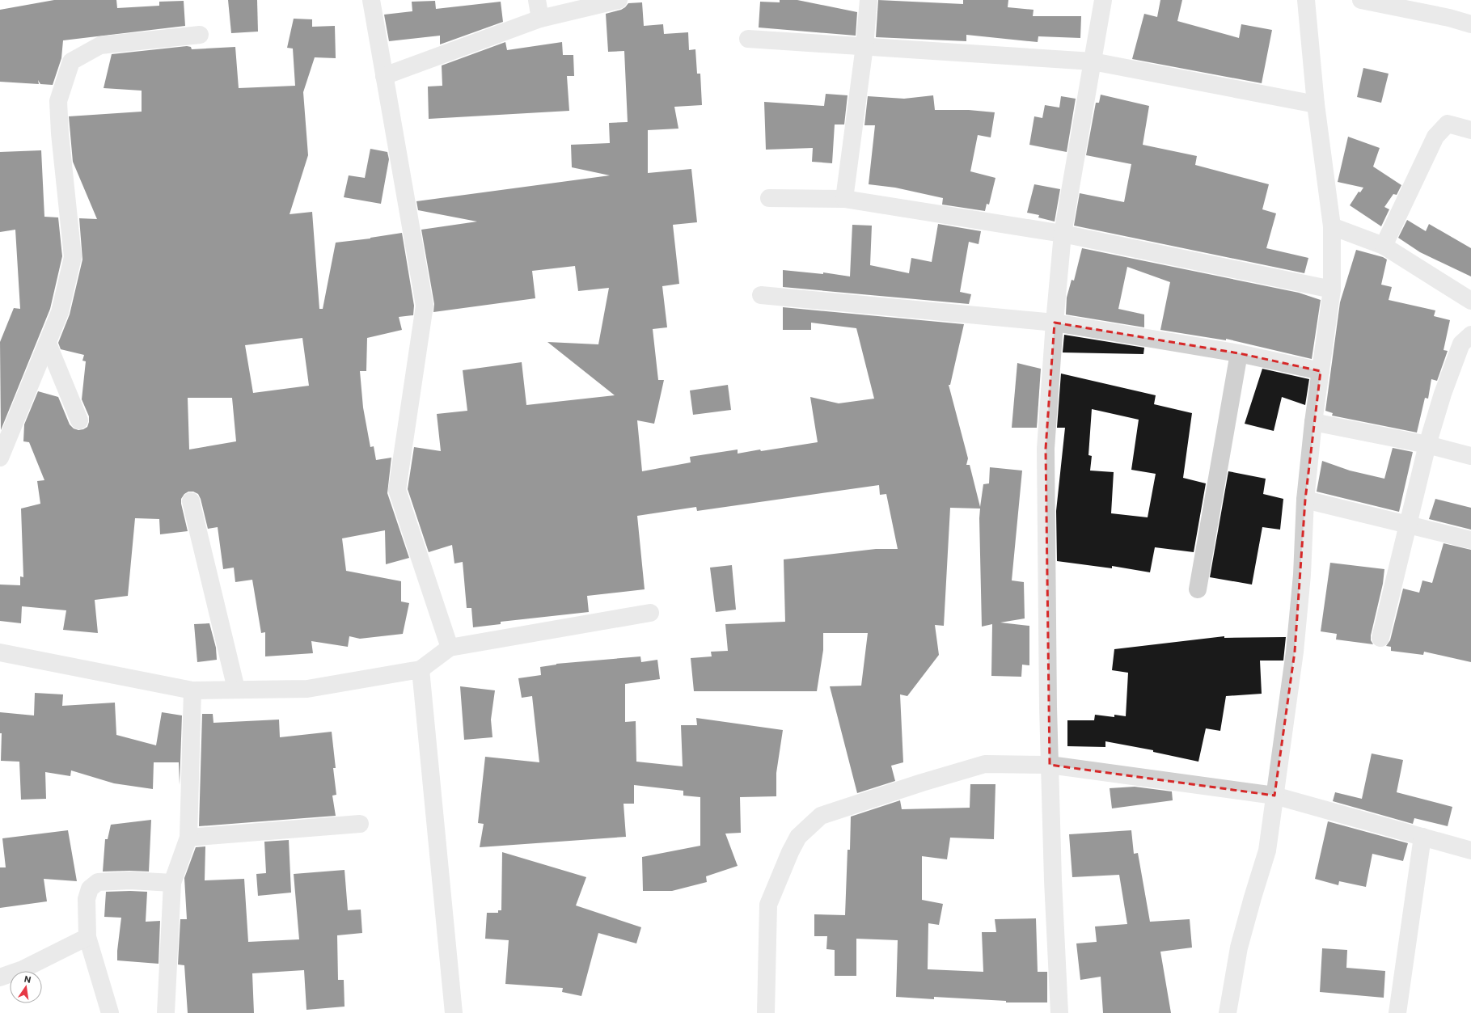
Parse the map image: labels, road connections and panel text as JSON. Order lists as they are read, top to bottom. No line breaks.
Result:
{"north":"top"}
